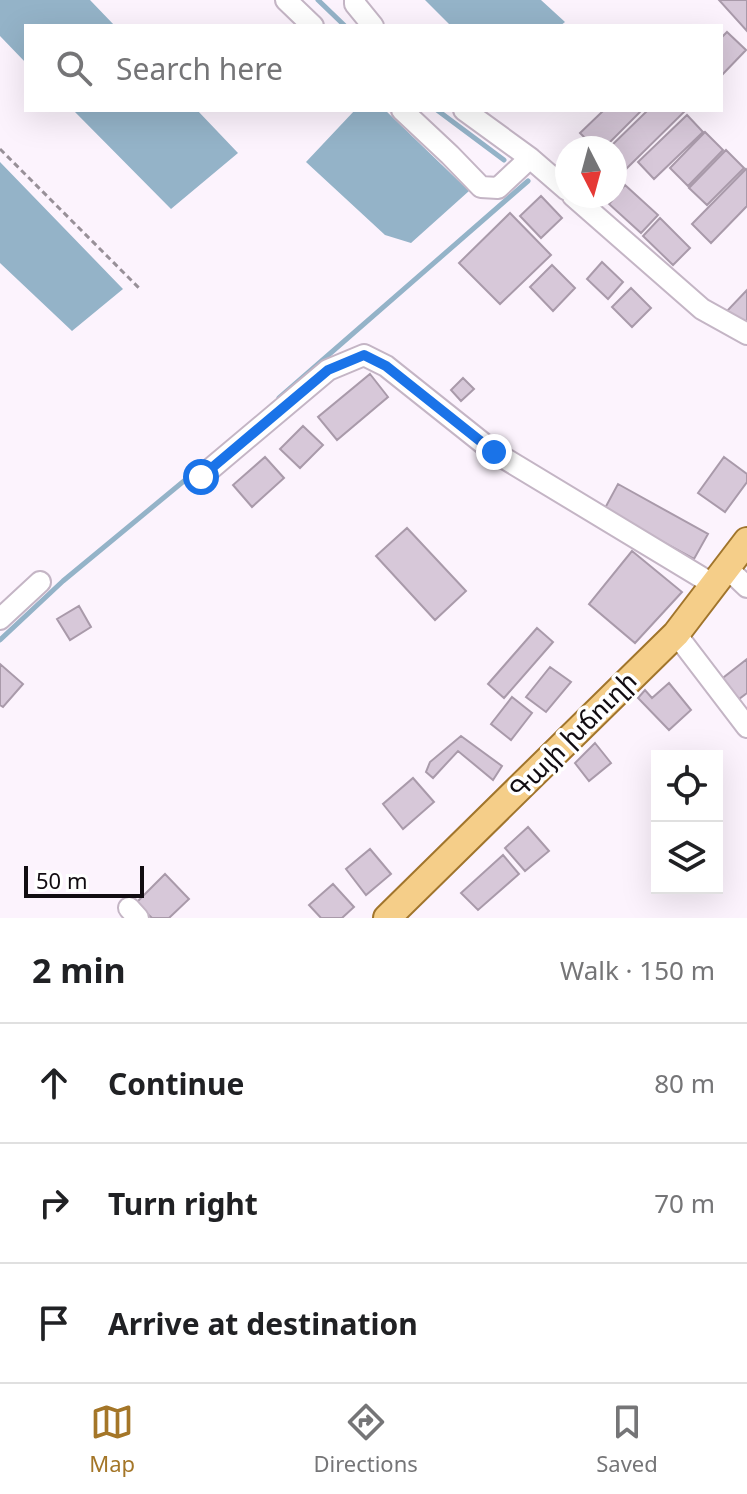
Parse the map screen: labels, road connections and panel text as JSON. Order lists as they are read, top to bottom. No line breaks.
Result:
{"streets":{"main road":["Գայի խճուղի"]},"scale_bar":"50 m","north":"bottom","page":{"search":"Search here","scale":"50 m","heading":["2 min","Walk · 150 m"],"list":[["Continue","80 m"],["Turn right","70 m"],"Arrive at destination"],"nav":["Map","Directions","Saved"]}}
